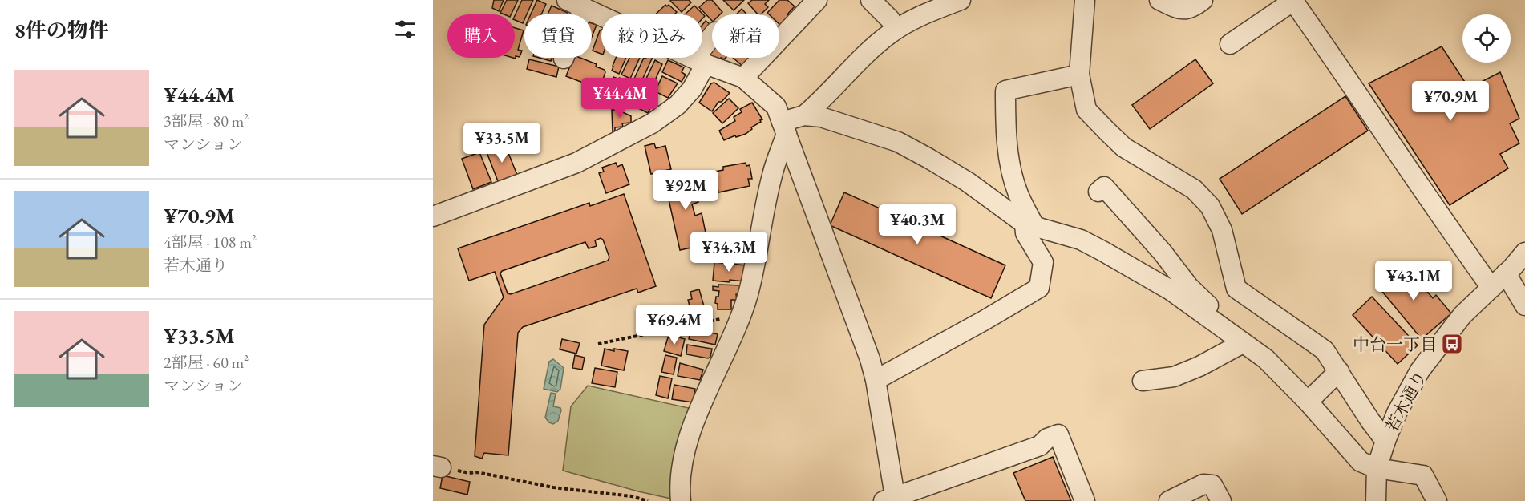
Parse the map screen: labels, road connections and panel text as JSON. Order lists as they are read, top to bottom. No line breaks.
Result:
{"streets":{"street":["若木通り"]},"places":{"bus stop":["中台一丁目"]},"page":{"heading":"8件の物件","chip":["購入","賃貸","絞り込み","新着"],"list":[{"name":"¥44.4M","note":"3部屋 · 80 m² · マンション"},{"name":"¥70.9M","note":"4部屋 · 108 m² · 若木通り"},{"name":"¥33.5M","note":"2部屋 · 60 m² · マンション"}],"price":["¥44.4M","¥70.9M","¥33.5M","¥92M","¥40.3M","¥34.3M","¥43.1M","¥69.4M"]}}
